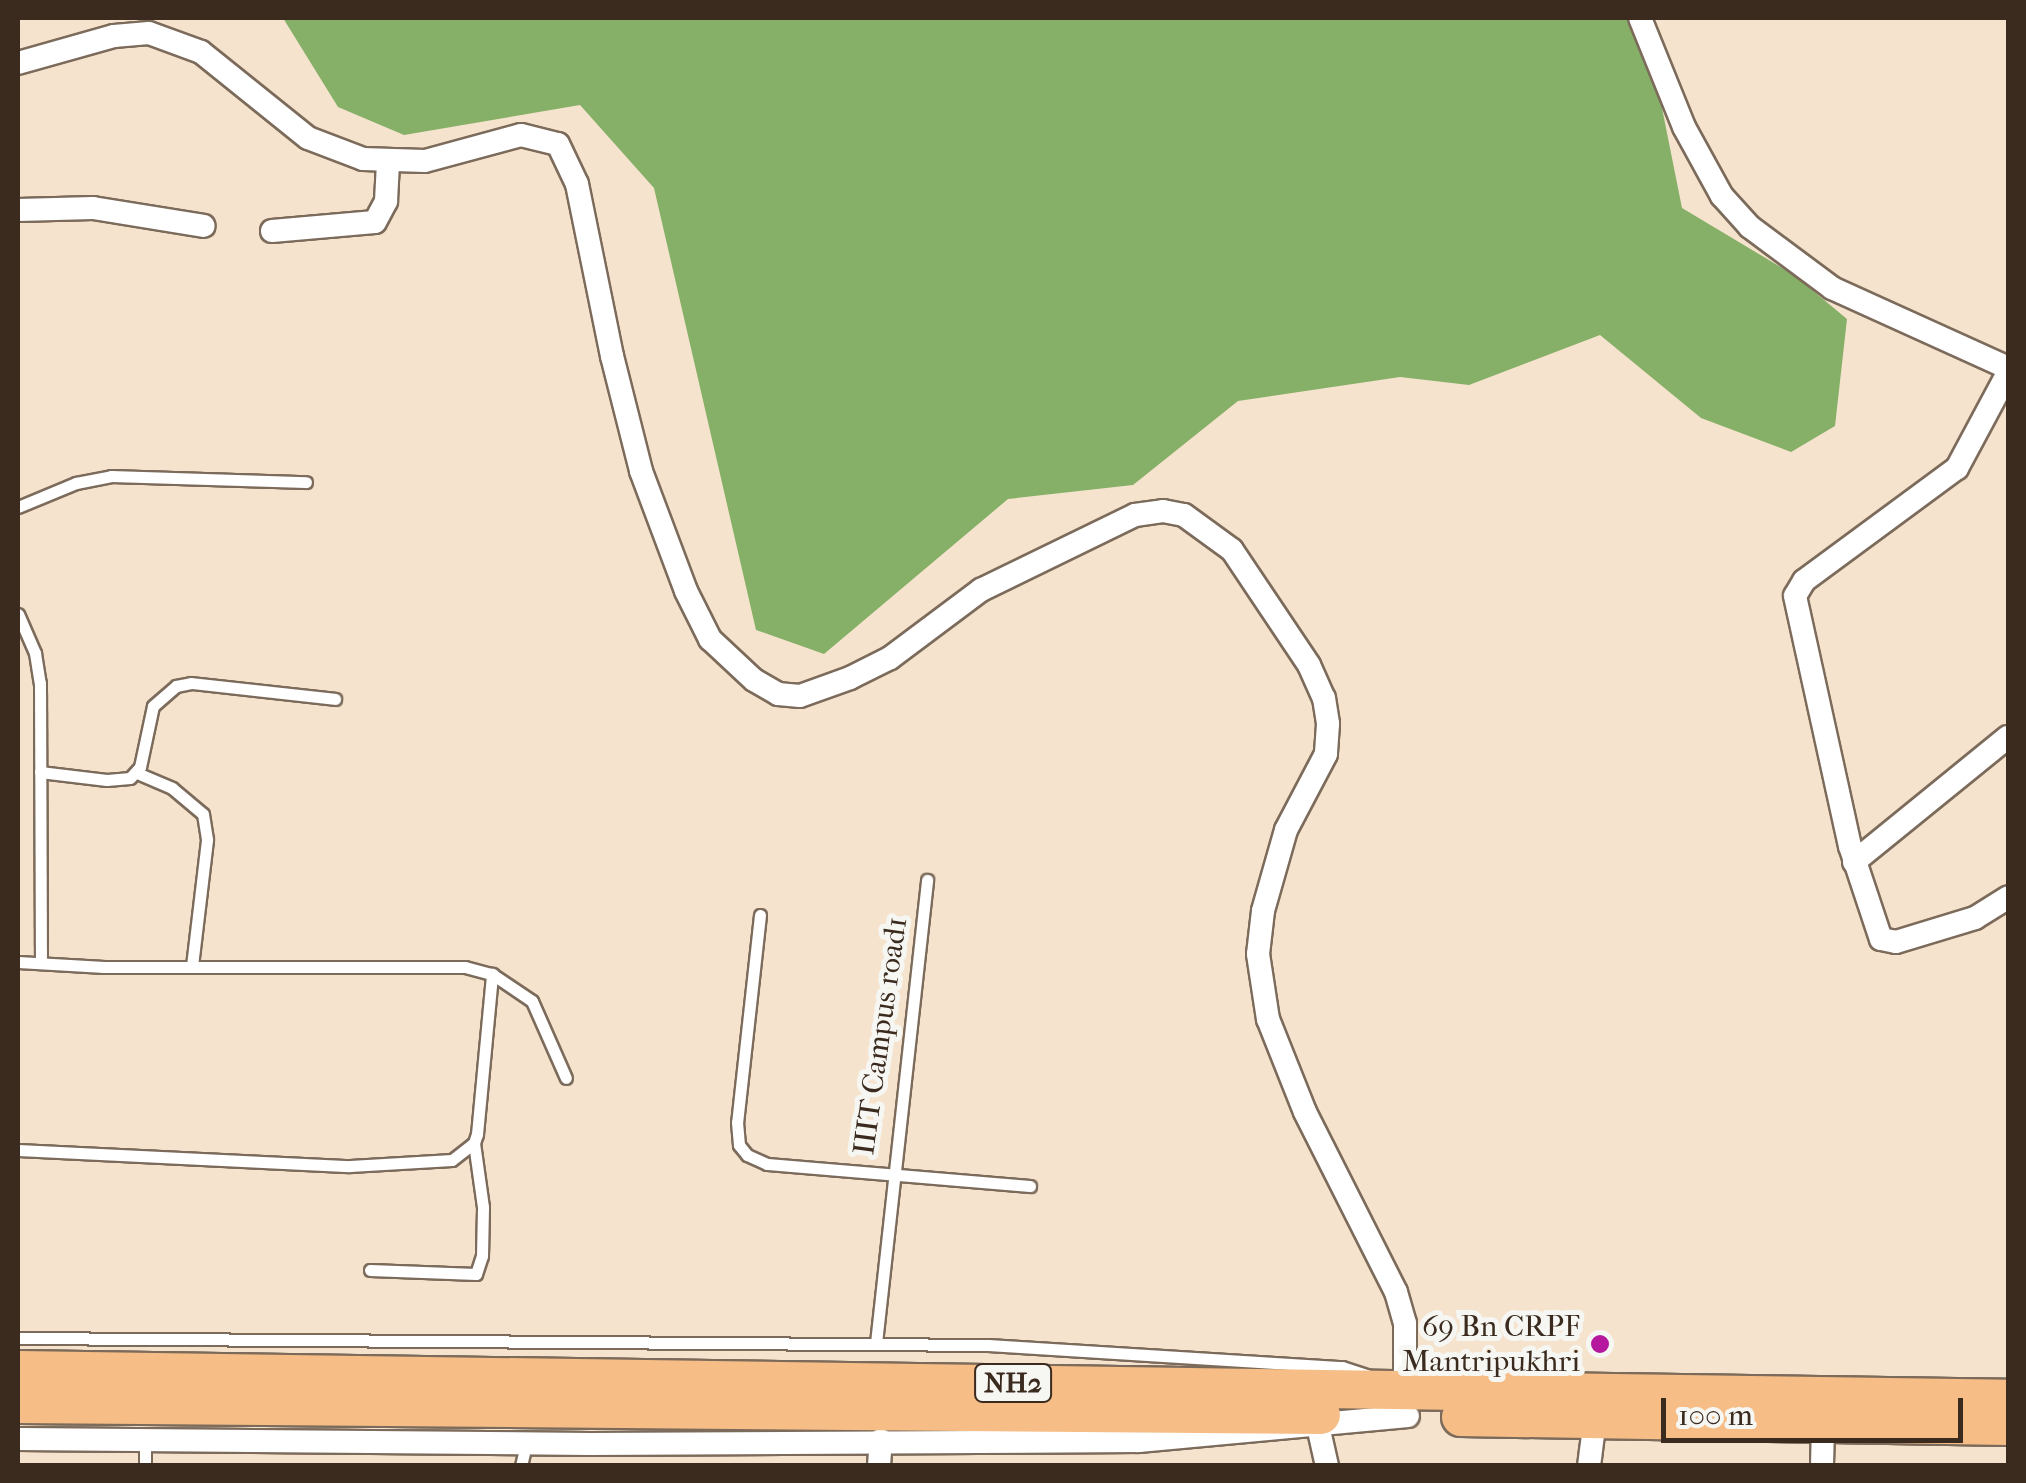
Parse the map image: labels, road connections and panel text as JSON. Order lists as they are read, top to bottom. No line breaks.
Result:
{"streets":{"highway":["NH2"],"lane":["IIIT Campus road1"]},"places":["69 Bn CRPF Mantripukhri"],"scale_bar":"100 m"}
